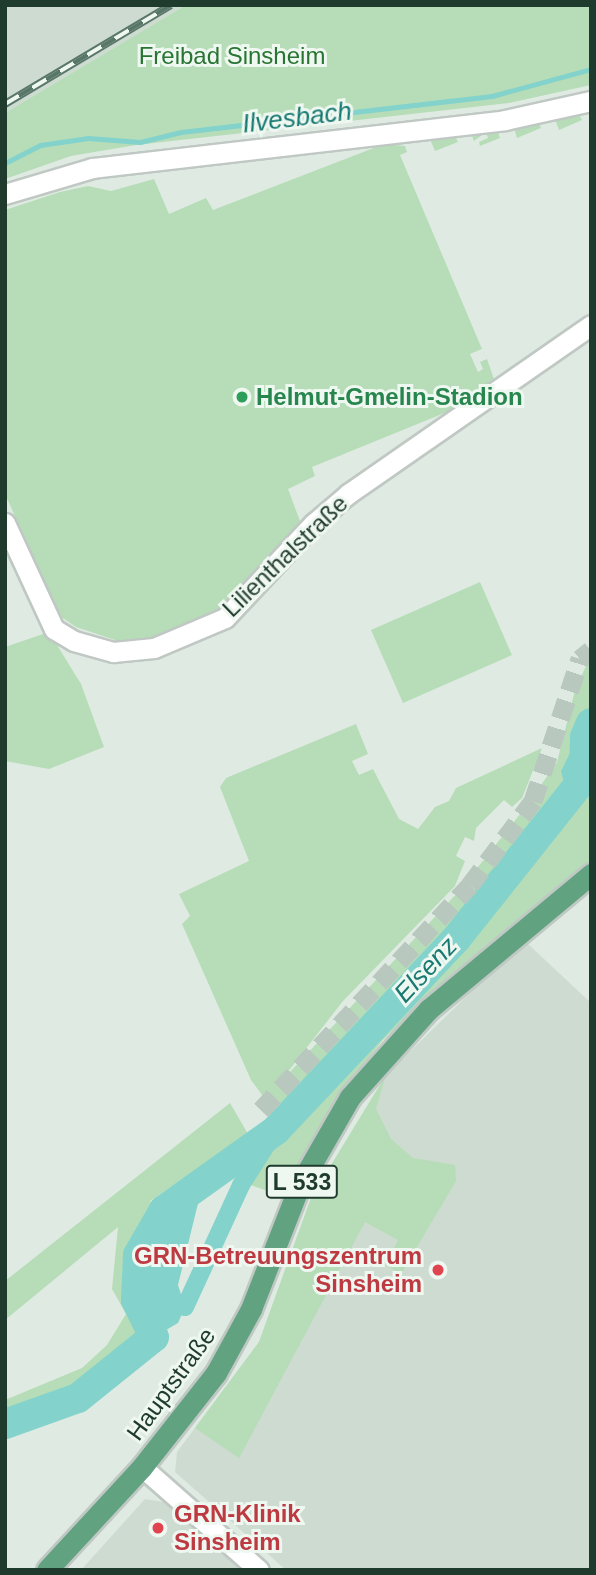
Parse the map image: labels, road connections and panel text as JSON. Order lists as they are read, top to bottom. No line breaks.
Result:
{"streets":{"main road":["L 533","Hauptstraße"],"street":["Lilienthalstraße"]},"crossings":[["L 533","Hauptstraße"]],"water":["Ilvesbach","Elsenz"],"parks":["Freibad Sinsheim"],"places":["Helmut-Gmelin-Stadion","GRN-Betreuungszentrum Sinsheim","GRN-Klinik Sinsheim"]}
